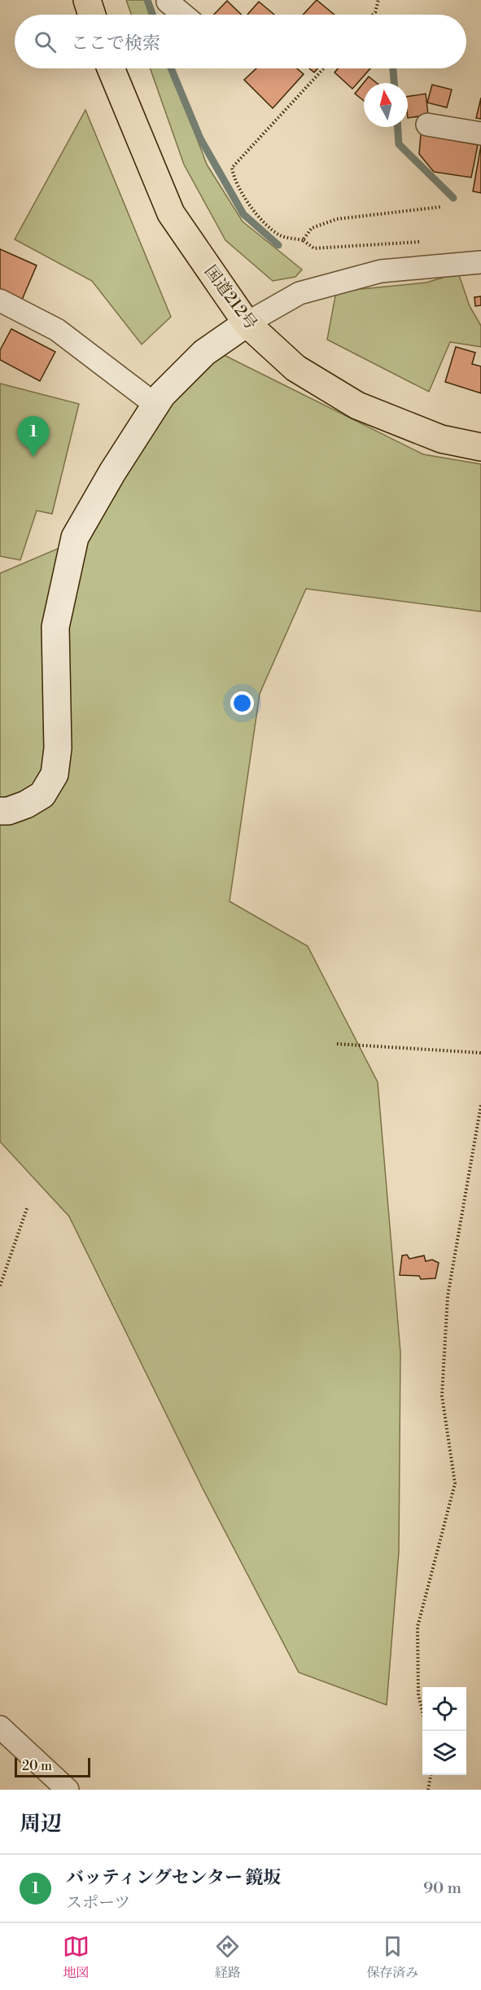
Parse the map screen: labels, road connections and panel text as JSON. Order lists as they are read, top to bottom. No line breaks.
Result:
{"streets":{"highway":["国道212号"]},"scale_bar":"20 m","north":"top","page":{"search":"ここで検索","pins":"1","scale":"20 m","heading":"周辺","list":[{"mark":"1","name":"バッティングセンター 鏡坂","note":"スポーツ","value":"90 m"}],"nav":["地図","経路","保存済み"]}}
